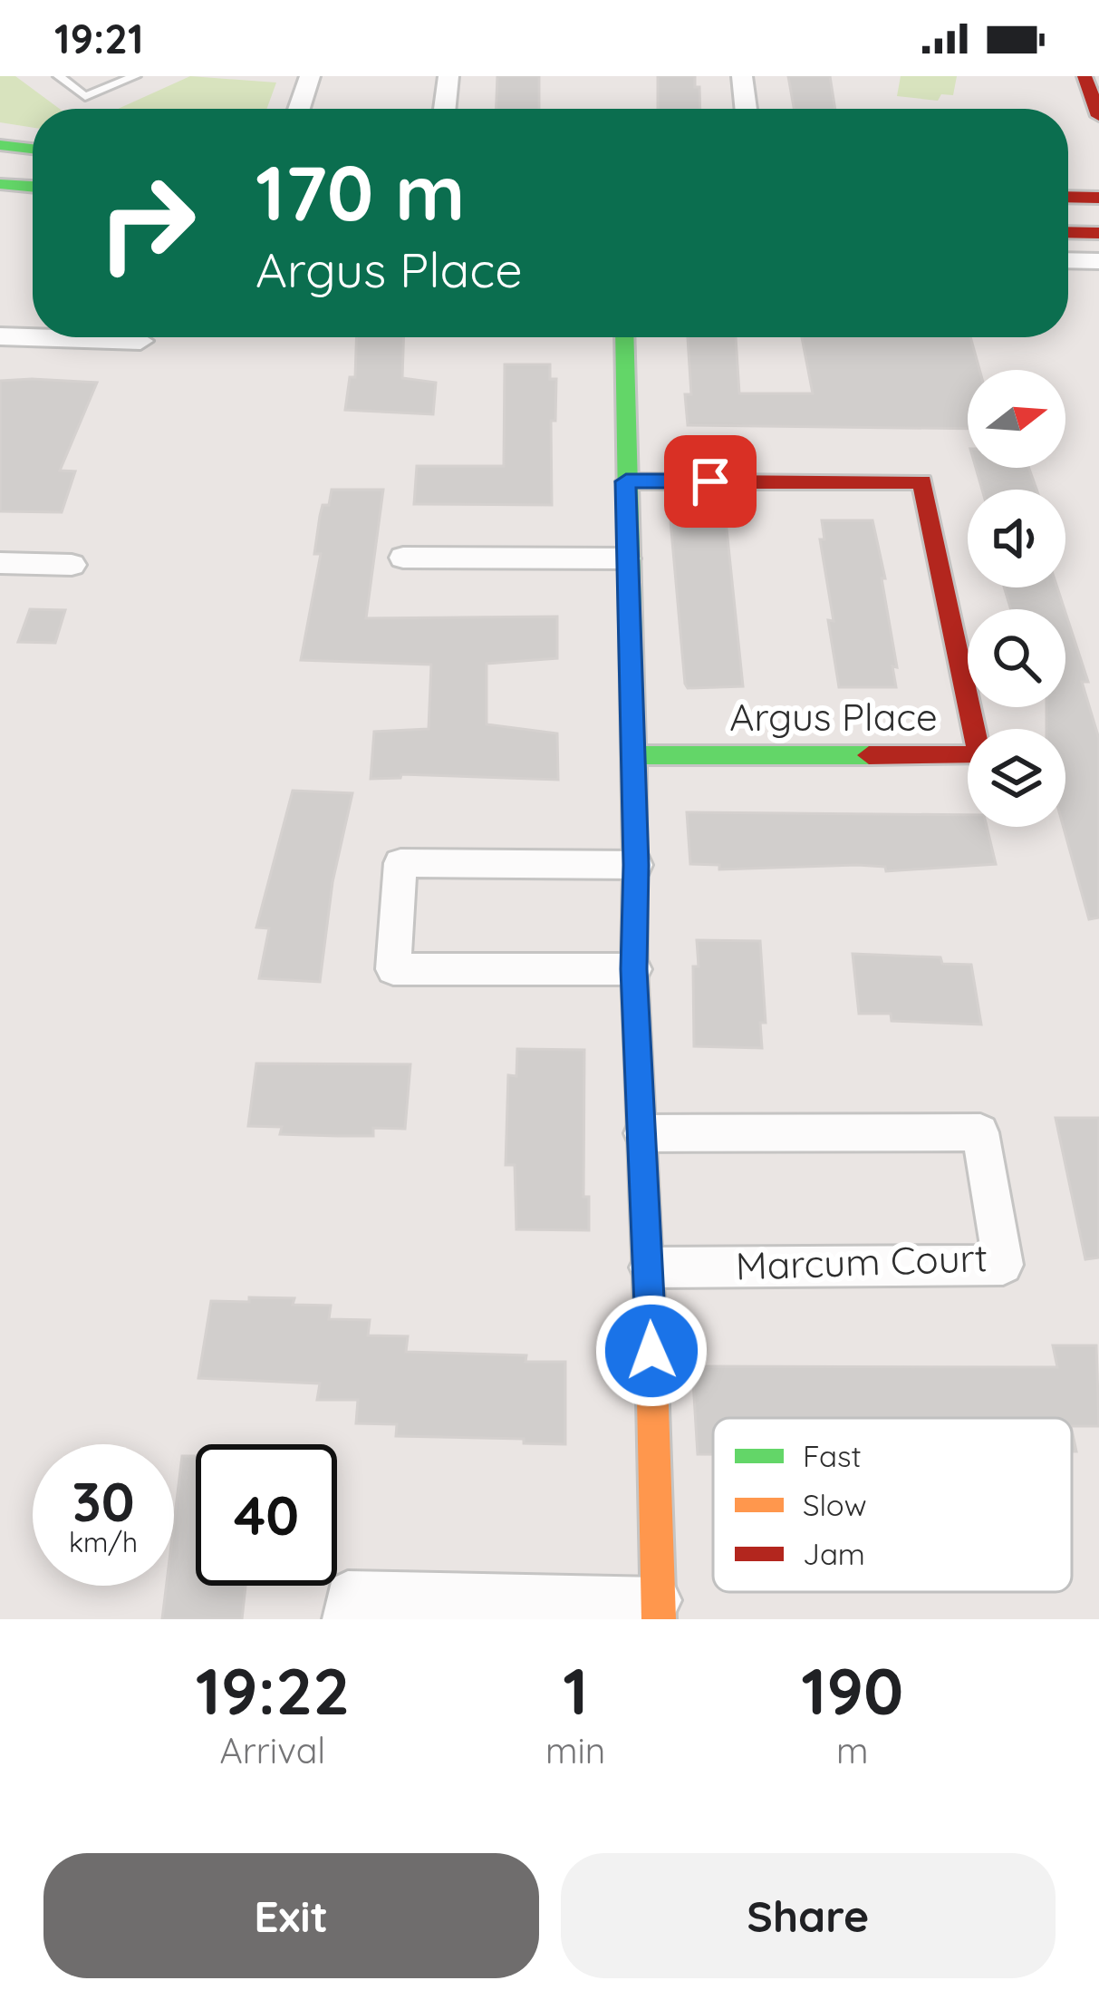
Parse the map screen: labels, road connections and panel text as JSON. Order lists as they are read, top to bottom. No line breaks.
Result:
{"streets":{"street":["Argus Place","Marcum Court"]},"legend":["Fast","Slow","Jam"],"north":"right","page":{"status":"19:21","turn":["170 m","Argus Place"],"speed":"30 km/h","limit":"40","eta":["19:22","Arrival","1","min","190","m"],"buttons":["Exit","Share"]}}
